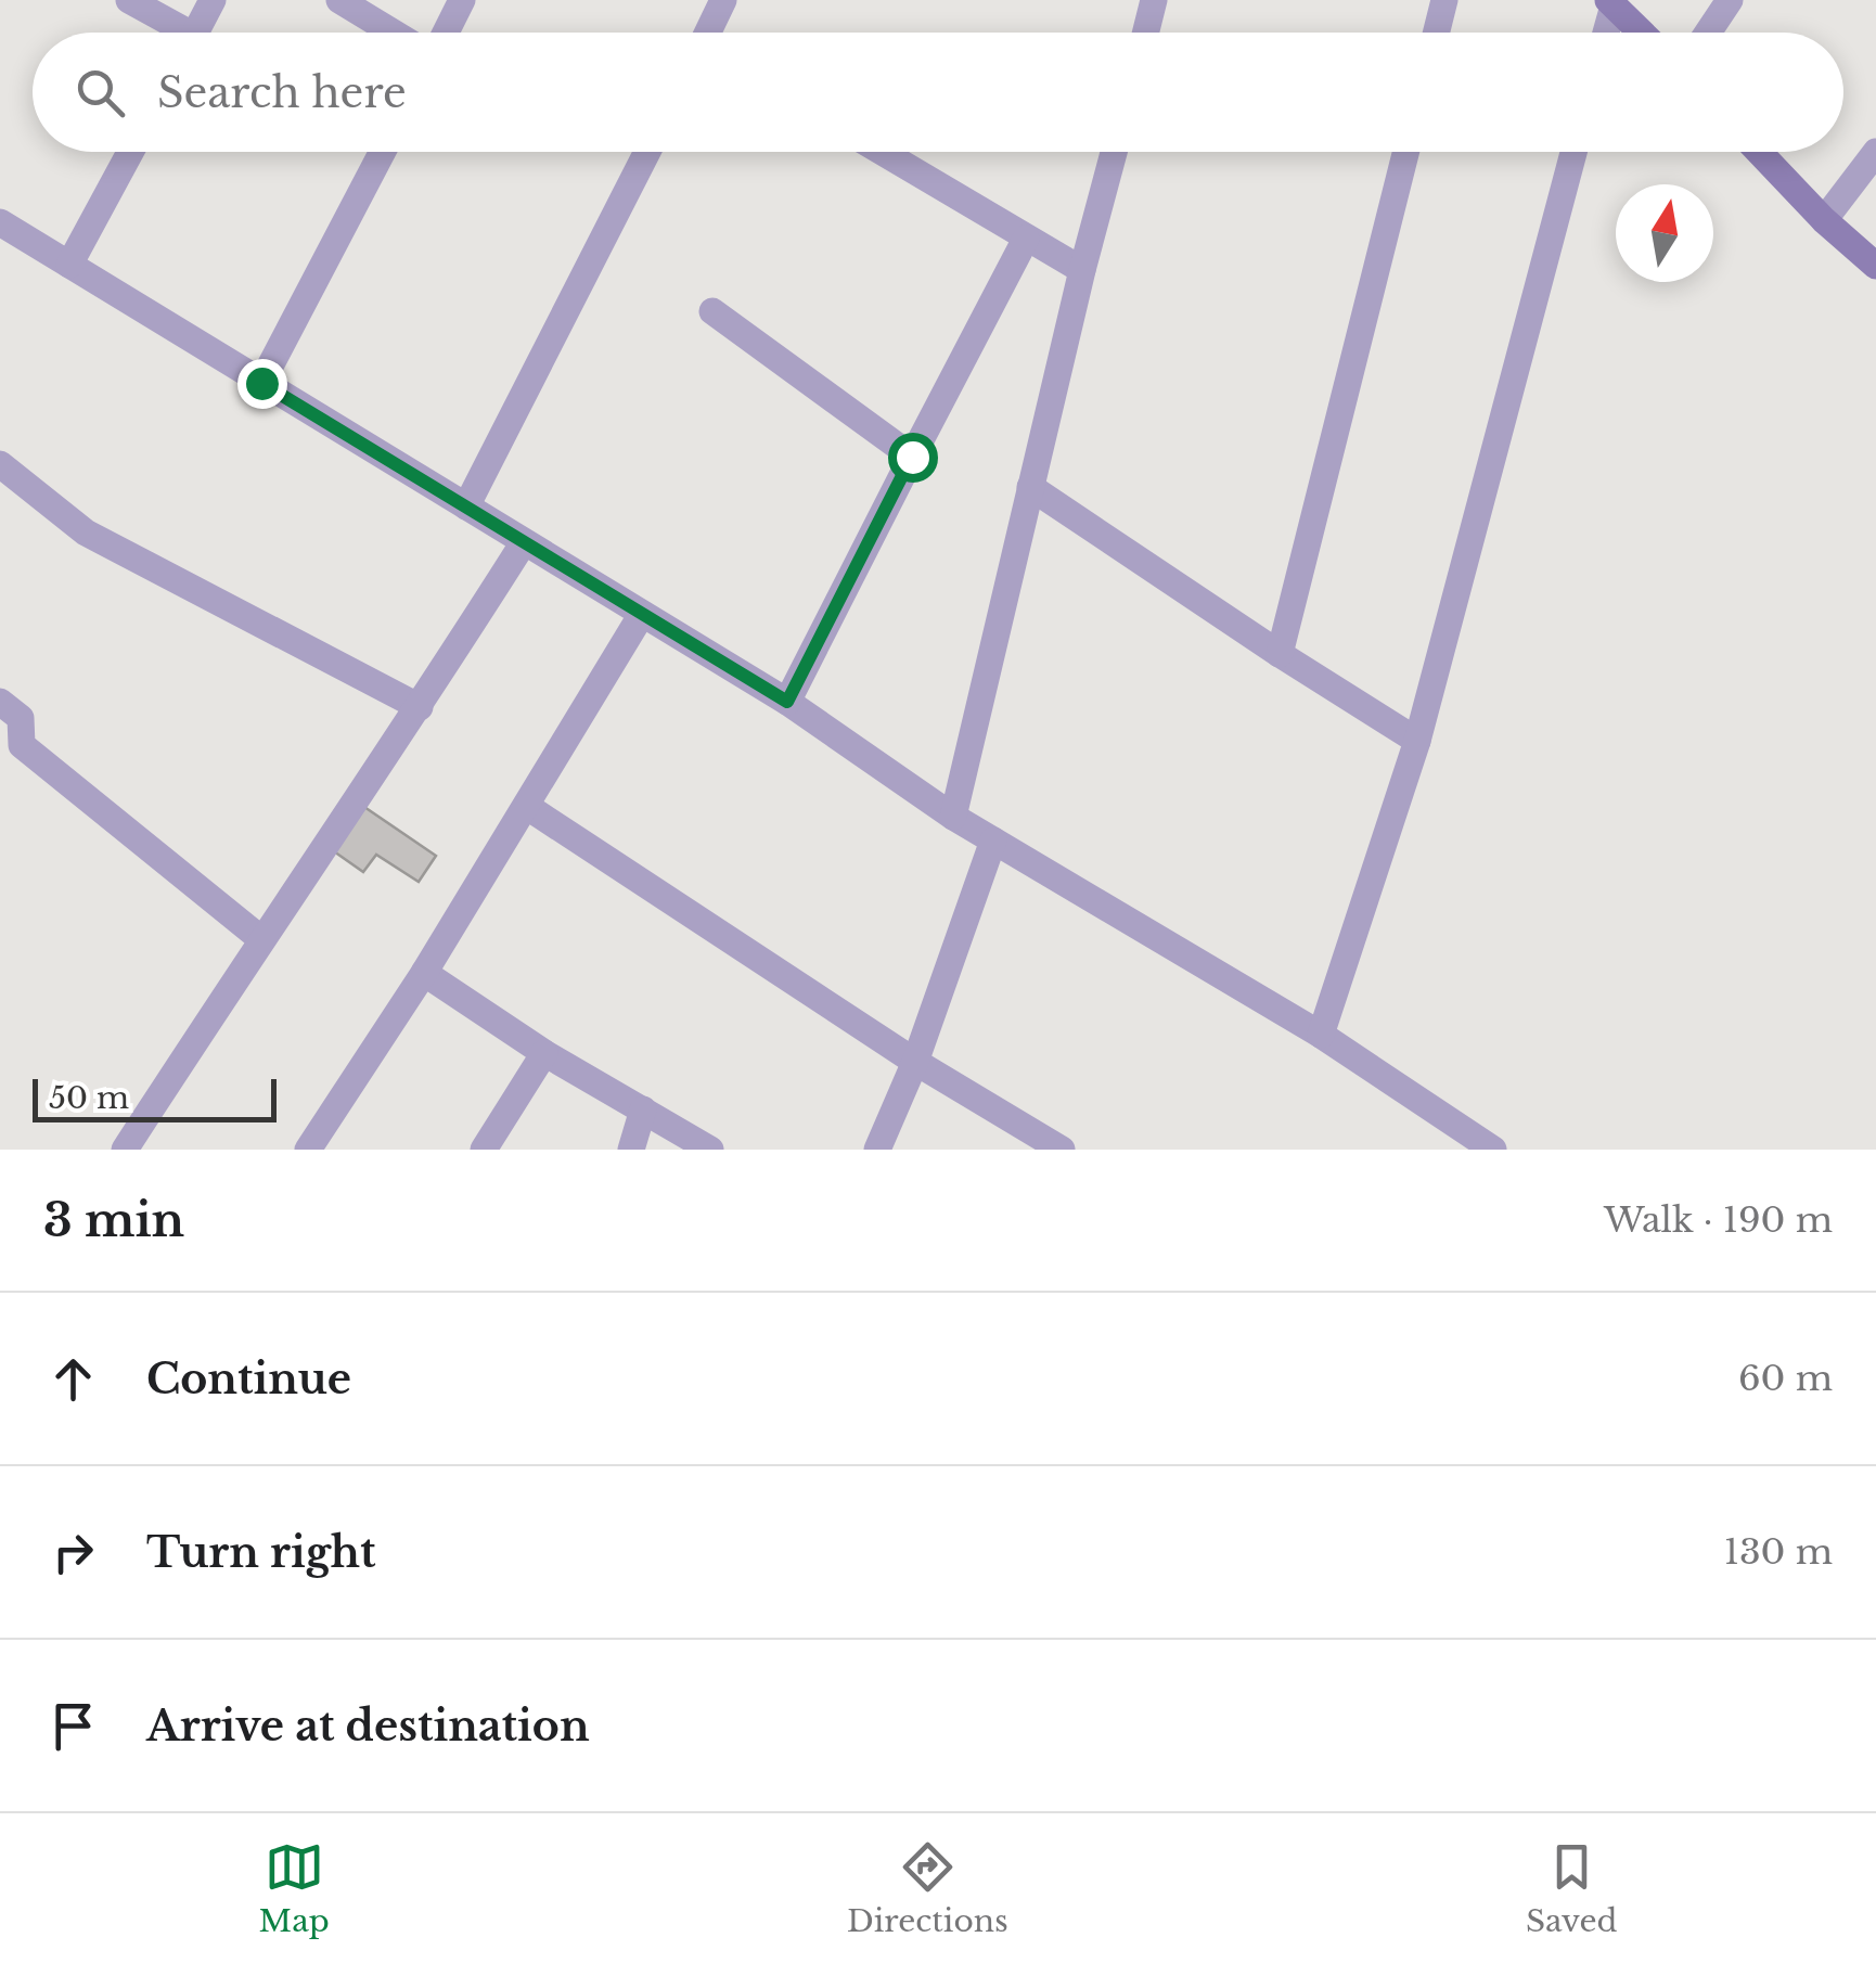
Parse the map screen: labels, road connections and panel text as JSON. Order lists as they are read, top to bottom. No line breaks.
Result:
{"scale_bar":"50 m","north":"top","page":{"search":"Search here","scale":"50 m","heading":["3 min","Walk · 190 m"],"list":[["Continue","60 m"],["Turn right","130 m"],"Arrive at destination"],"nav":["Map","Directions","Saved"]}}
